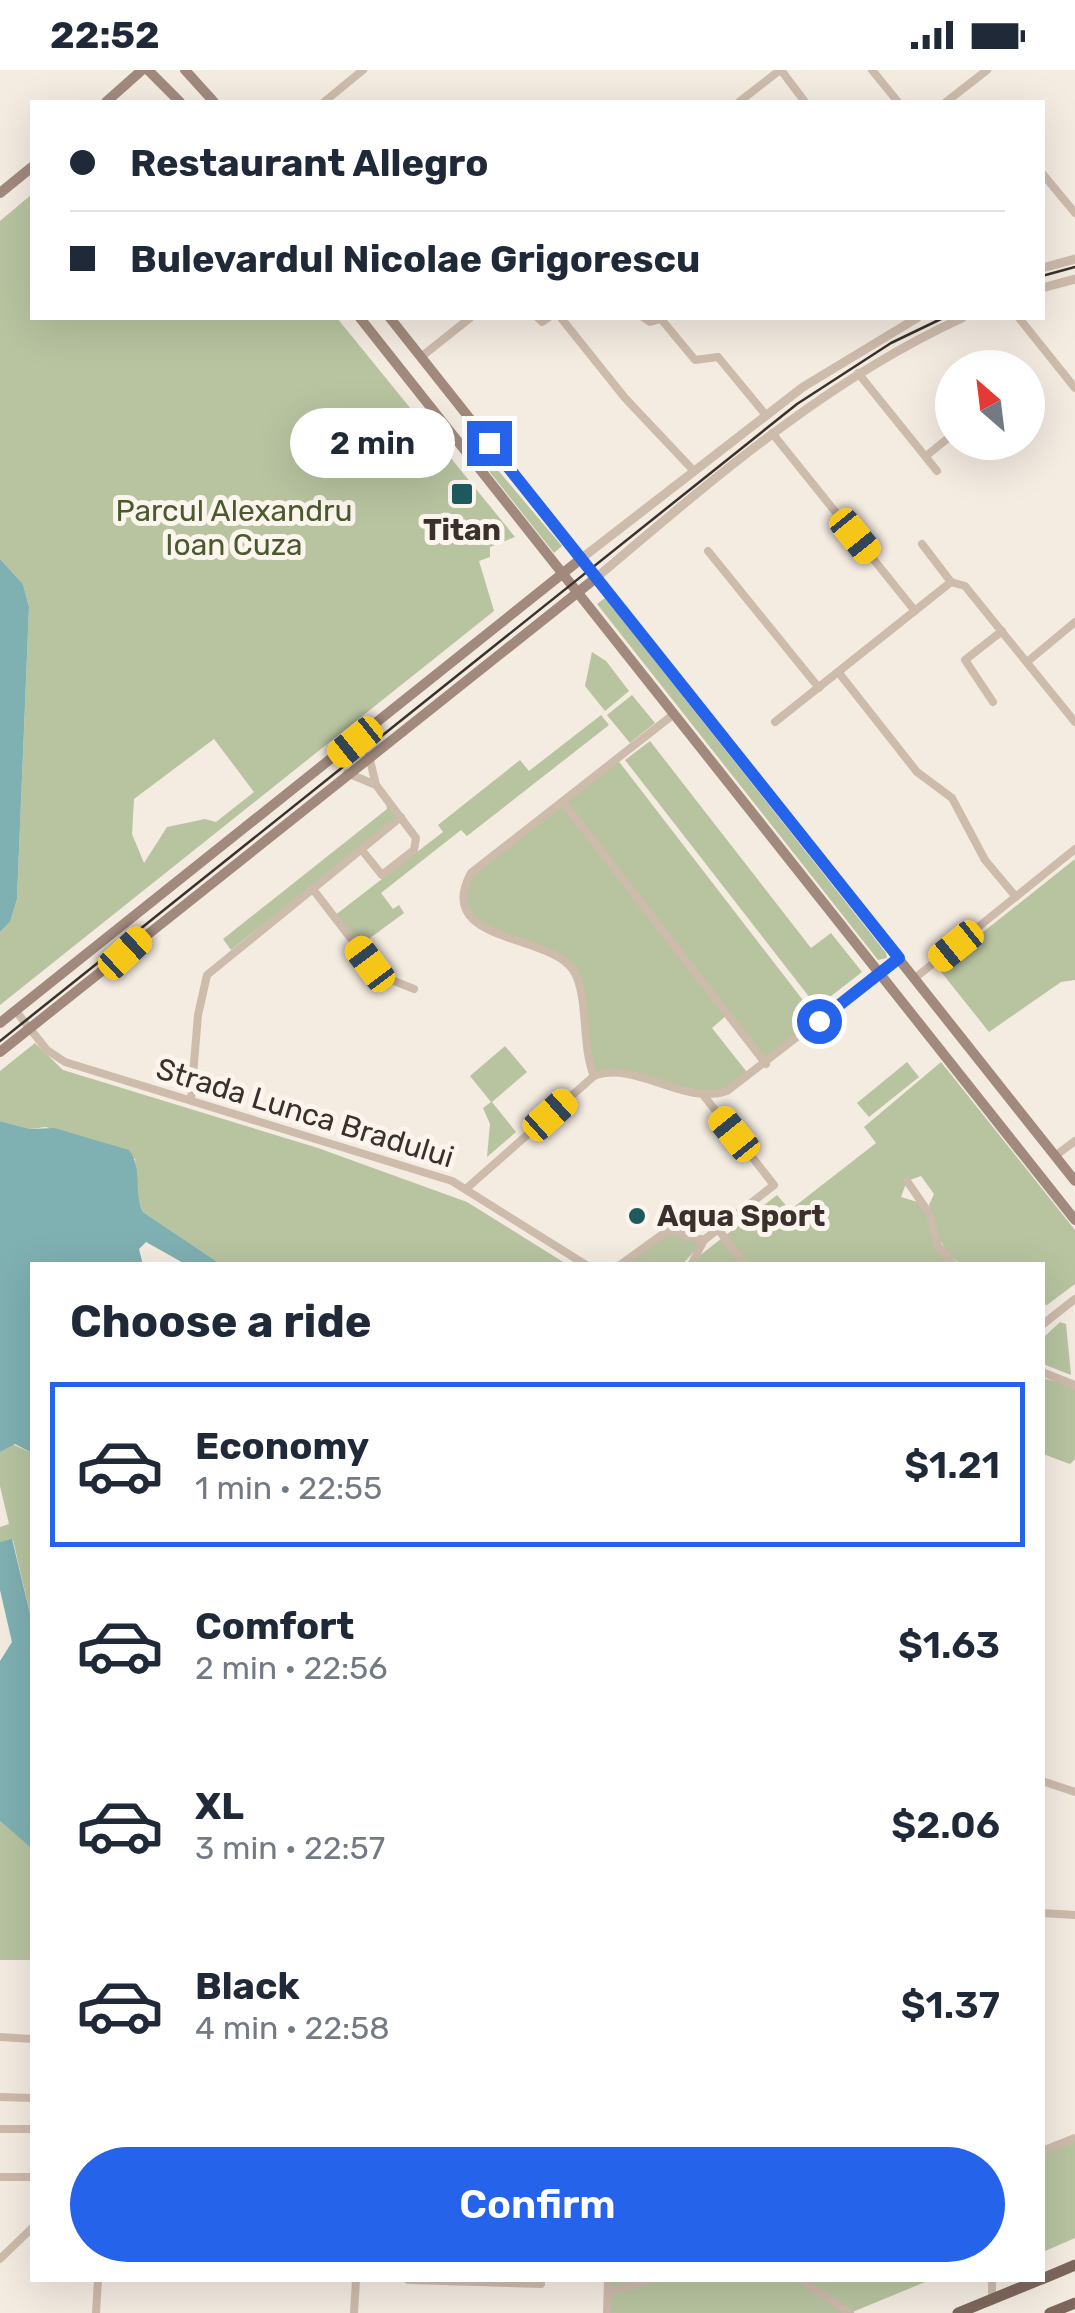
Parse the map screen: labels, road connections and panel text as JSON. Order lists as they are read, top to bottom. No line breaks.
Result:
{"streets":{"street":["Strada Lunca Bradului"]},"parks":["Parcul Alexandru Ioan Cuza"],"places":{"transit":["Titan"],"other":["Aqua Sport"]},"north":"top left","page":{"status":"22:52","banner":["Restaurant Allegro","Bulevardul Nicolae Grigorescu"],"bubble":"2 min","heading":"Choose a ride","list":[{"name":"Economy","note":"1 min · 22:55","value":"$1.21"},{"name":"Comfort","note":"2 min · 22:56","value":"$1.63"},{"name":"XL","note":"3 min · 22:57","value":"$2.06"},{"name":"Black","note":"4 min · 22:58","value":"$1.37"}],"buttons":"Confirm"}}
